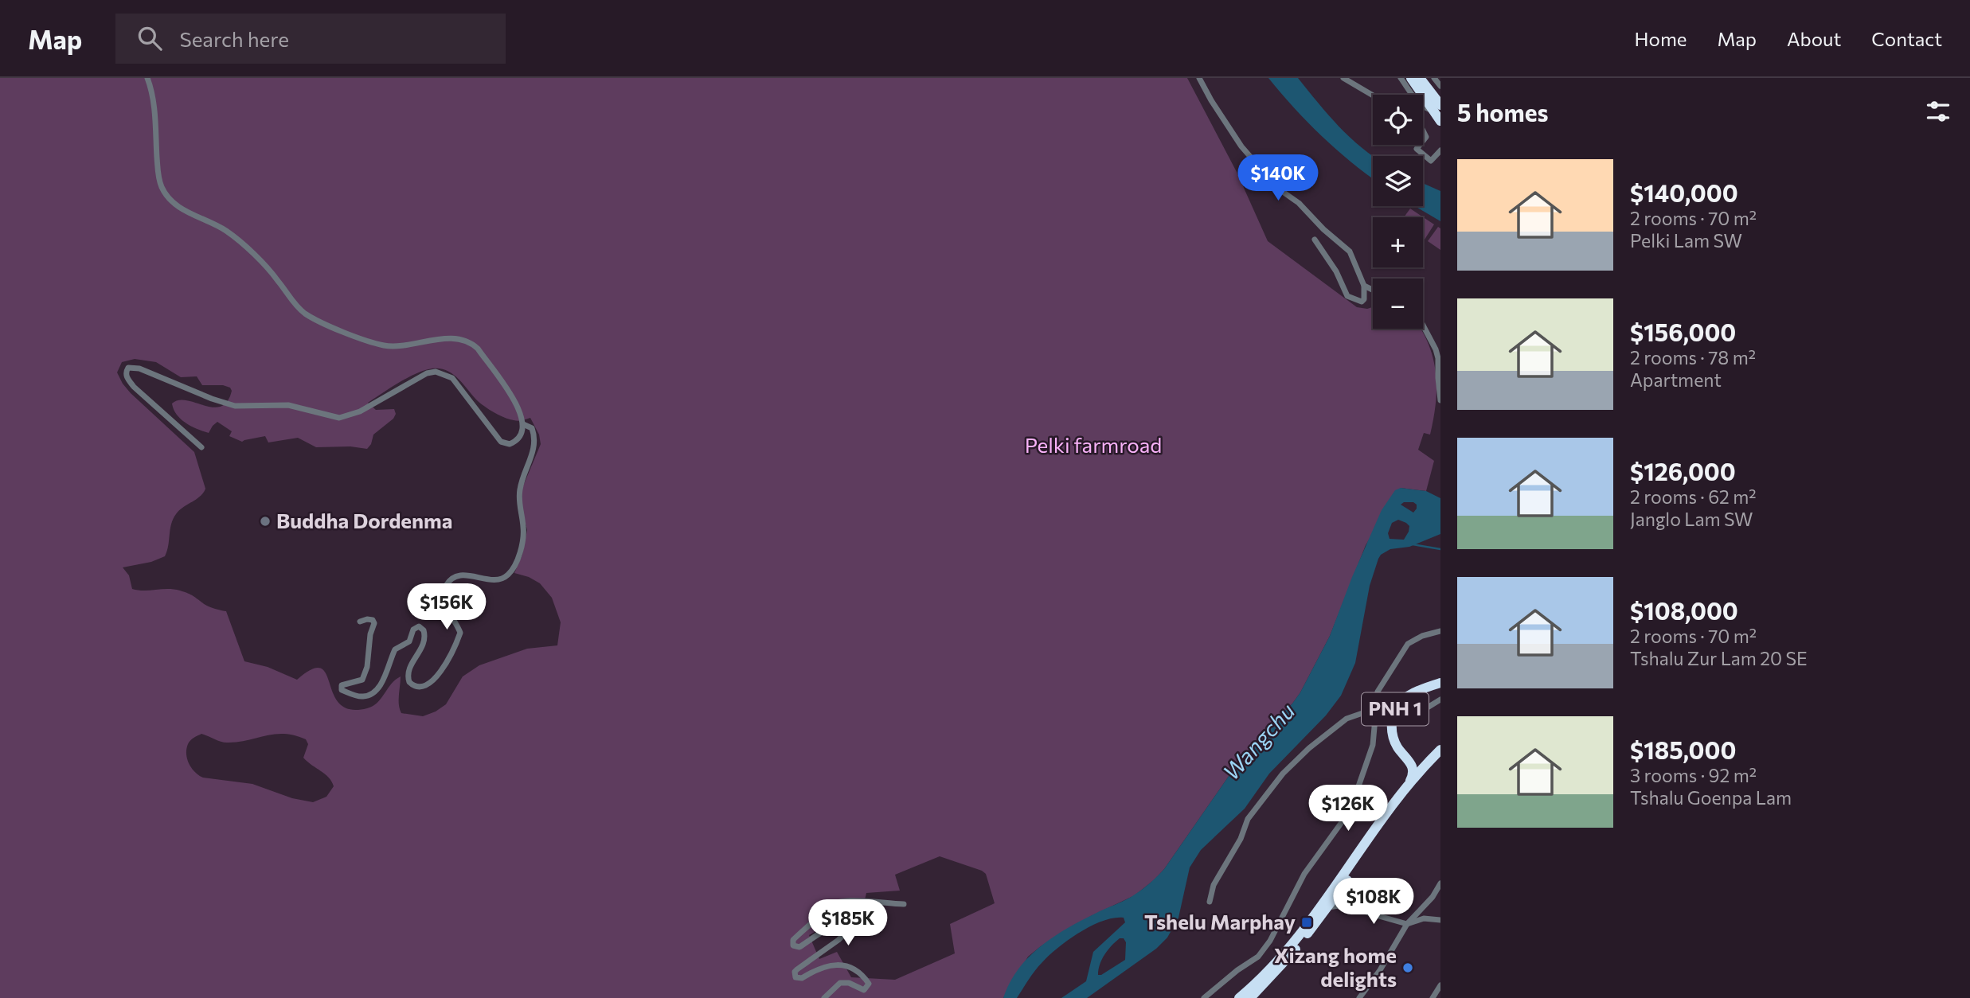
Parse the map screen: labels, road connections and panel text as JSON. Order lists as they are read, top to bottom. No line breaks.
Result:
{"streets":{"highway":["PNH 1"]},"water":["Wangchu"],"parks":["Pelki farmroad"],"places":{"other":["Buddha Dordenma","Xizang home delights"],"transit":["Tshelu Marphay"]},"page":{"header":"Map","search":"Search here","nav":["Home","Map","About","Contact"],"heading":"5 homes","map_buttons":["+","−"],"list":[{"name":"$140,000","note":"2 rooms · 70 m² · Pelki Lam SW"},{"name":"$156,000","note":"2 rooms · 78 m² · Apartment"},{"name":"$126,000","note":"2 rooms · 62 m² · Janglo Lam SW"},{"name":"$108,000","note":"2 rooms · 70 m² · Tshalu Zur Lam 20 SE"},{"name":"$185,000","note":"3 rooms · 92 m² · Tshalu Goenpa Lam"}],"price":["$140K","$156K","$126K","$108K","$185K"]}}
